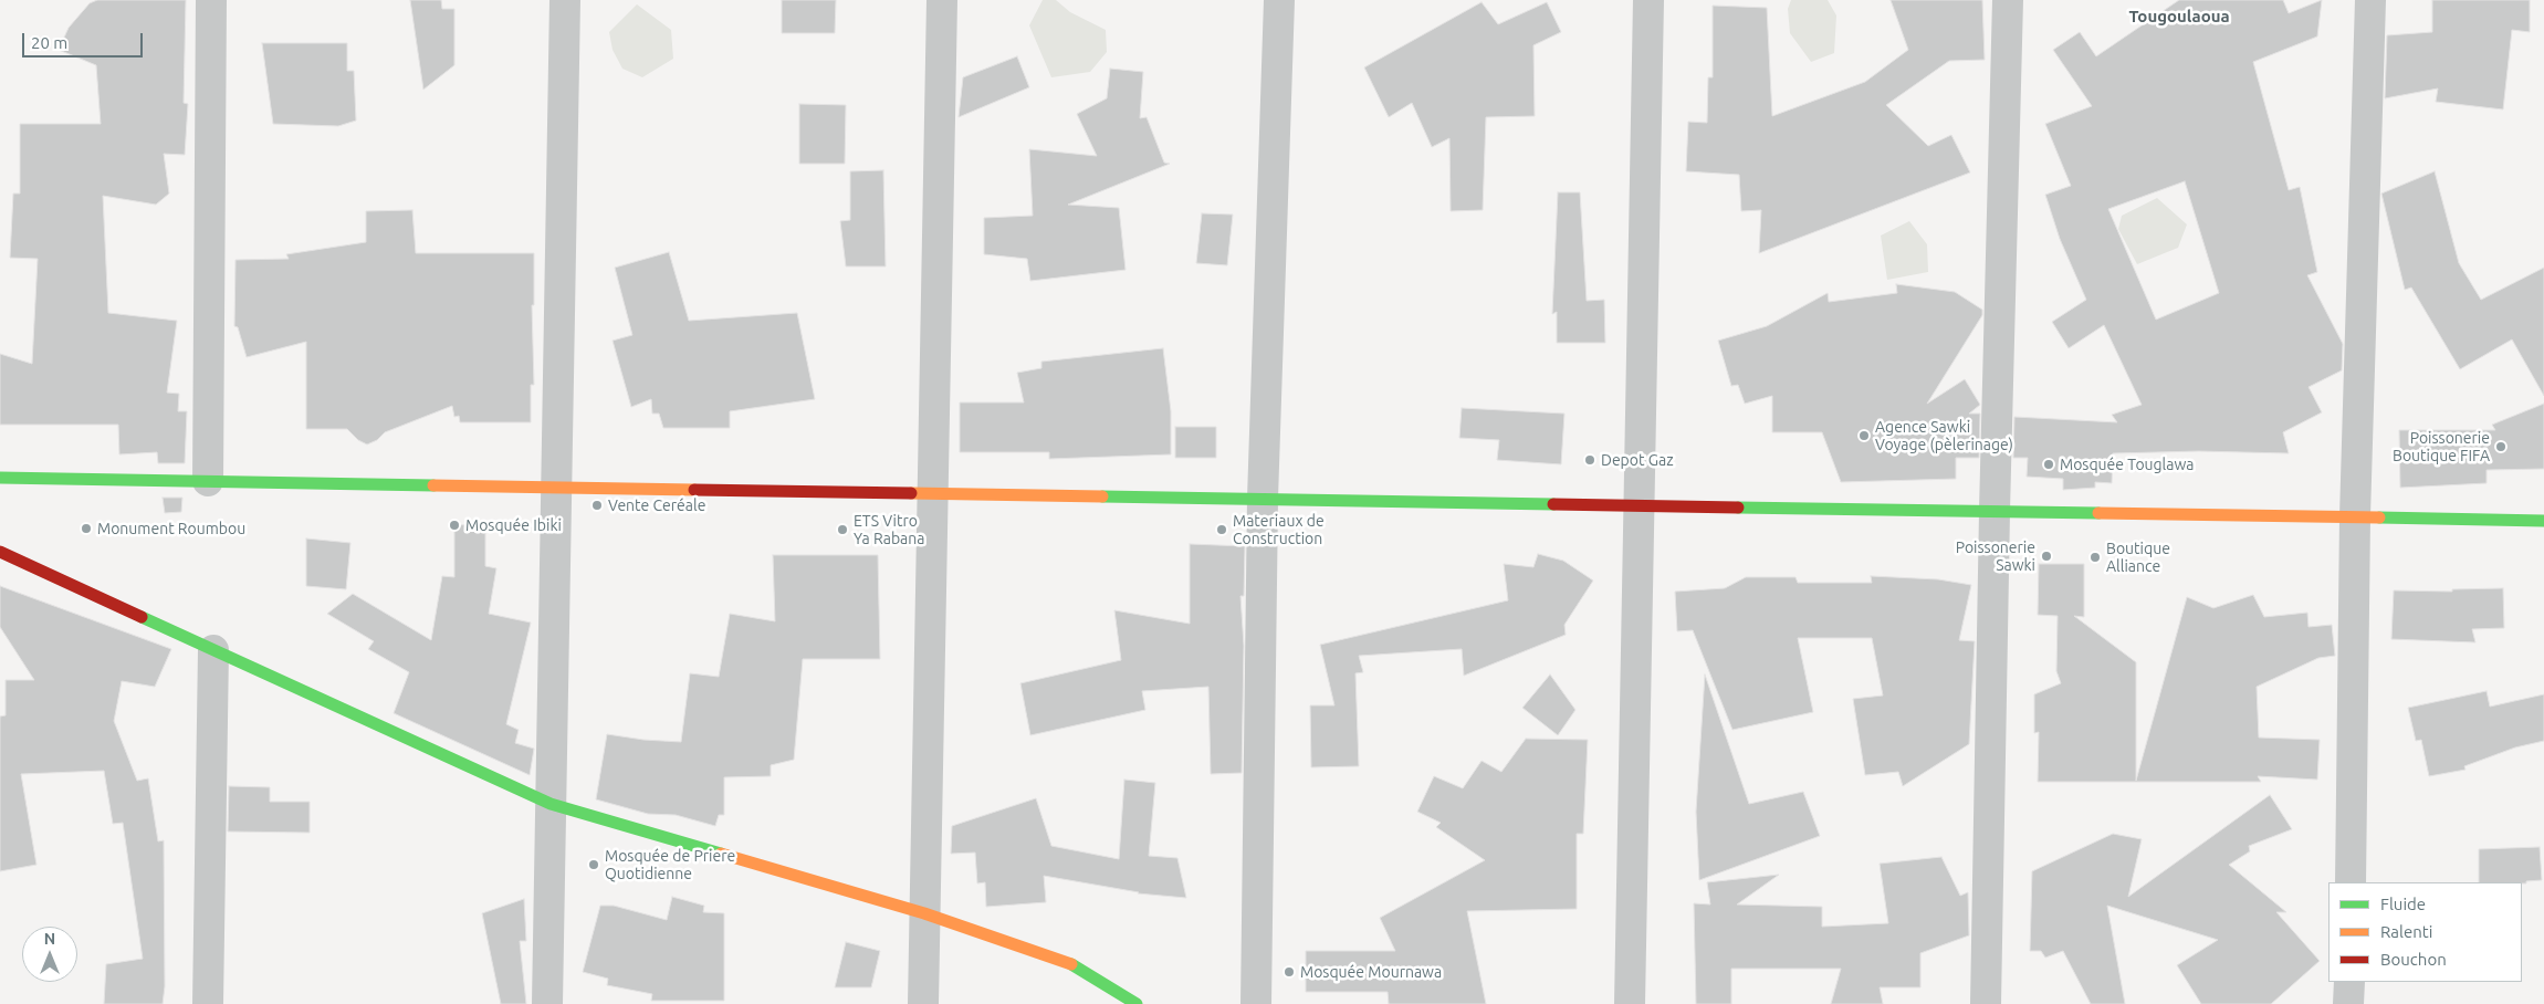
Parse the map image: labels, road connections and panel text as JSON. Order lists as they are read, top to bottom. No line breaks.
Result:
{"districts":["Tougoulaoua"],"places":["Agence Sawki Voyage (pèlerinage)","Poissonerie Boutique FIFA","Depot Gaz","Mosquée Touglawa","Vente Ceréale","Mosquée Ibiki","Monument Roumbou","ETS Vitro Ya Rabana","Materiaux de Construction","Poissonerie Sawki","Boutique Alliance","Mosquée de Priere Quotidienne","Mosquée Mournawa"],"legend":["Fluide","Ralenti","Bouchon"],"scale_bar":"20 m","north":"top"}
